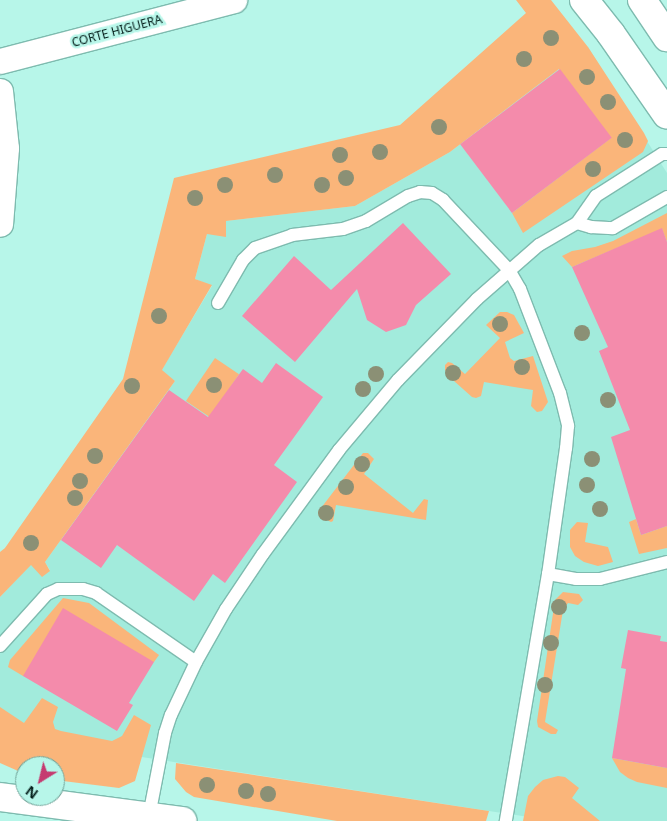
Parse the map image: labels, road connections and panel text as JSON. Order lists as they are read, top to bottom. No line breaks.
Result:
{"streets":{"street":["CORTE HIGUERA"]},"north":"bottom left"}
